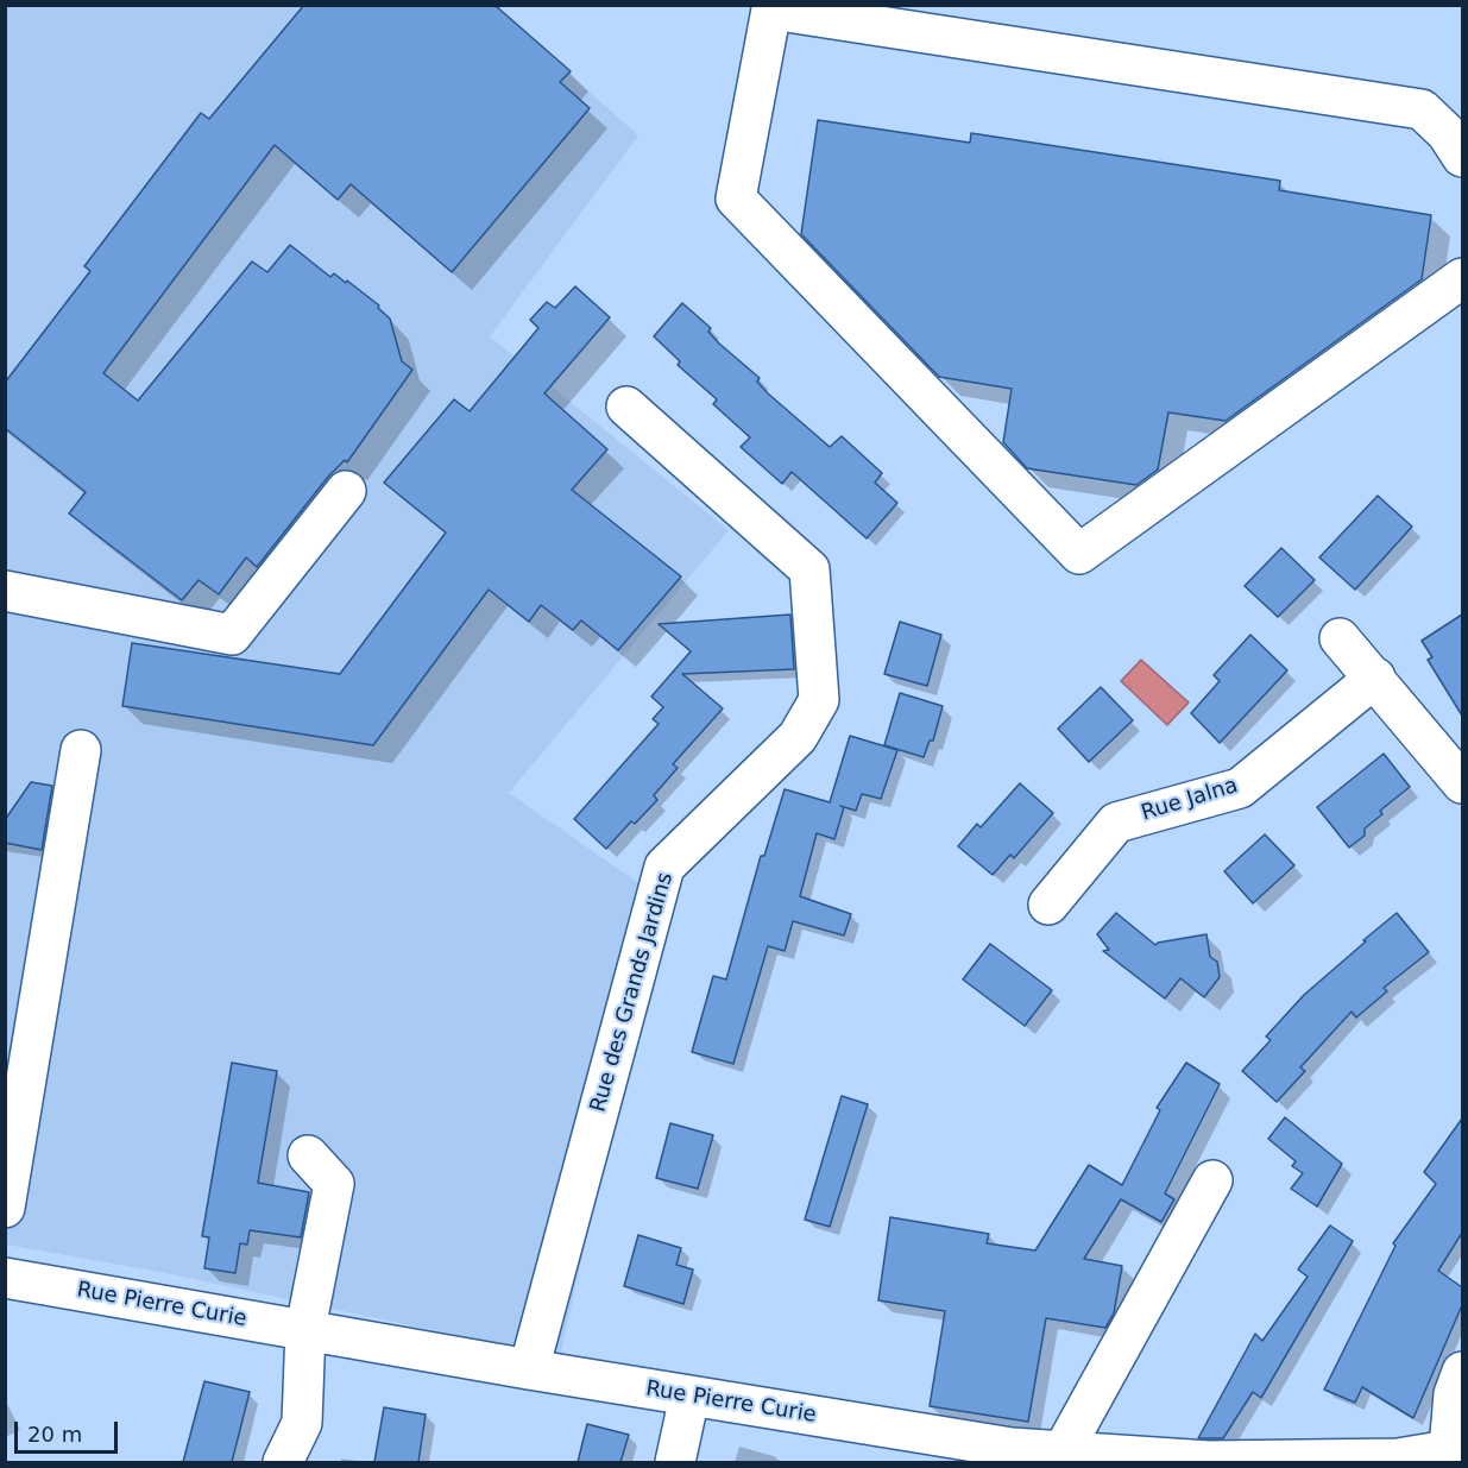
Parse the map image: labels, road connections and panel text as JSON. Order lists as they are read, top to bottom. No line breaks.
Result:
{"streets":{"street":["Rue Jalna","Rue des Grands Jardins","Rue Pierre Curie"]},"crossings":[["Rue des Grands Jardins","Rue Pierre Curie"]],"scale_bar":"20 m"}
